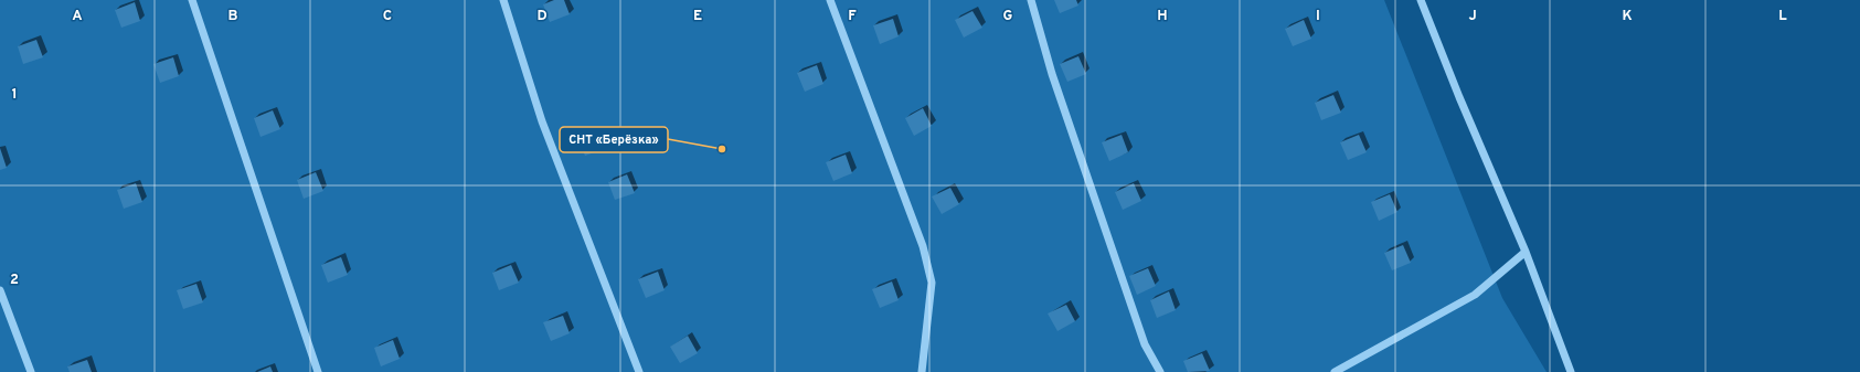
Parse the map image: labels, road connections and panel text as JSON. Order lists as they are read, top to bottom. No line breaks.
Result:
{"places":["СНТ «Берёзка»"],"grid":{"columns":["A","B","C","D","E","F","G","H","I","J","K","L"],"rows":["1","2"]}}
